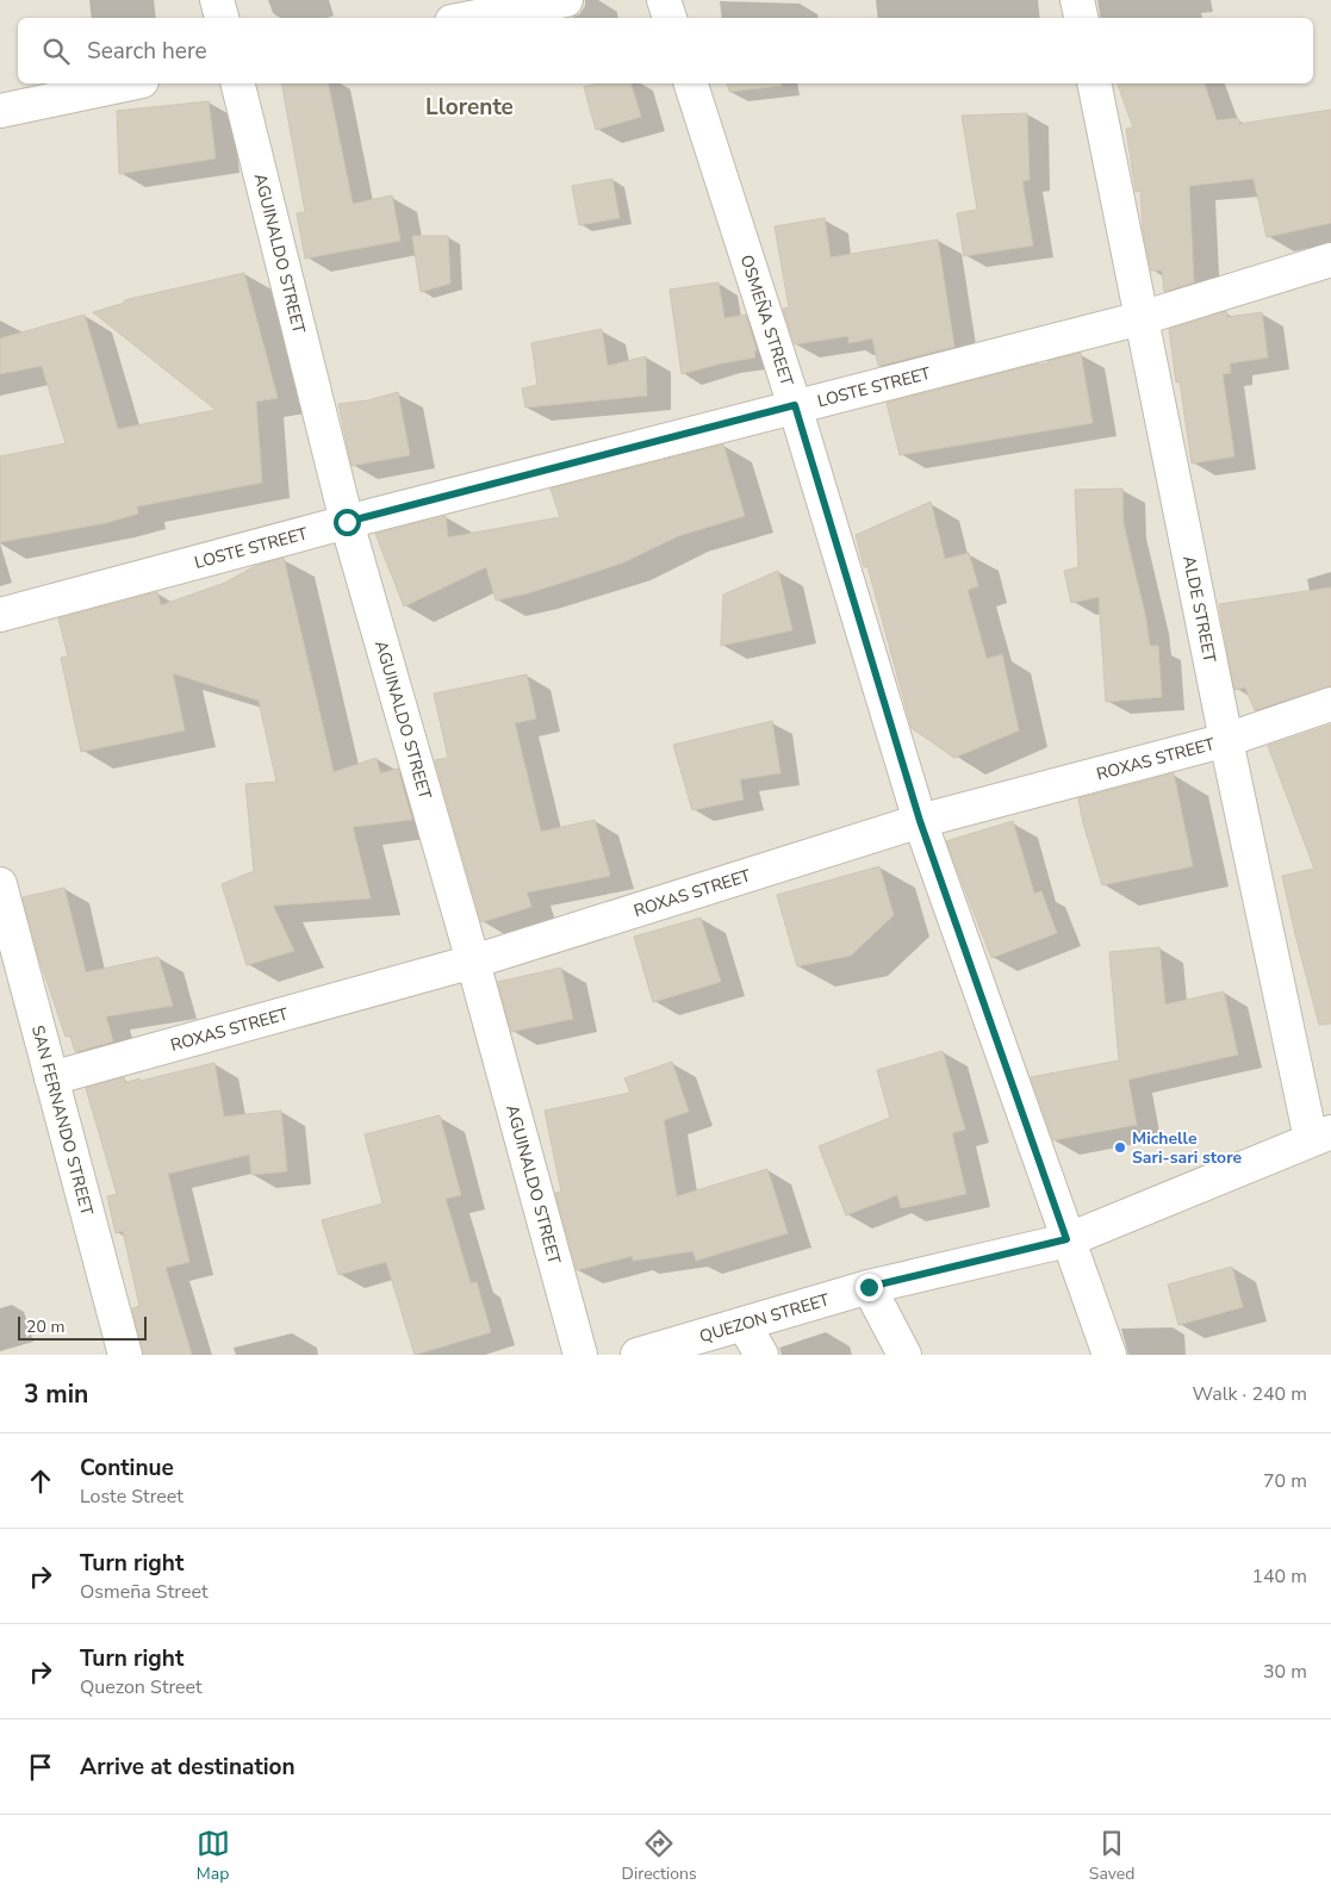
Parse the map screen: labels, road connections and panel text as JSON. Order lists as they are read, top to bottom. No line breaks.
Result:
{"streets":{"street":["AGUINALDO STREET","OSMEÑA STREET","LOSTE STREET","ALDE STREET","ROXAS STREET","SAN FERNANDO STREET","QUEZON STREET"]},"crossings":[["AGUINALDO STREET","LOSTE STREET"],["AGUINALDO STREET","ROXAS STREET"],["OSMEÑA STREET","LOSTE STREET"],["OSMEÑA STREET","ROXAS STREET"],["OSMEÑA STREET","QUEZON STREET"],["LOSTE STREET","ALDE STREET"],["ALDE STREET","ROXAS STREET"],["ALDE STREET","QUEZON STREET"],["ROXAS STREET","SAN FERNANDO STREET"]],"districts":["Llorente"],"places":["Michelle Sari-sari store"],"scale_bar":"20 m","page":{"search":"Search here","scale":"20 m","heading":["3 min","Walk · 240 m"],"list":[["Continue","Loste Street","70 m"],["Turn right","Osmeña Street","140 m"],["Turn right","Quezon Street","30 m"],"Arrive at destination"],"nav":["Map","Directions","Saved"]}}
